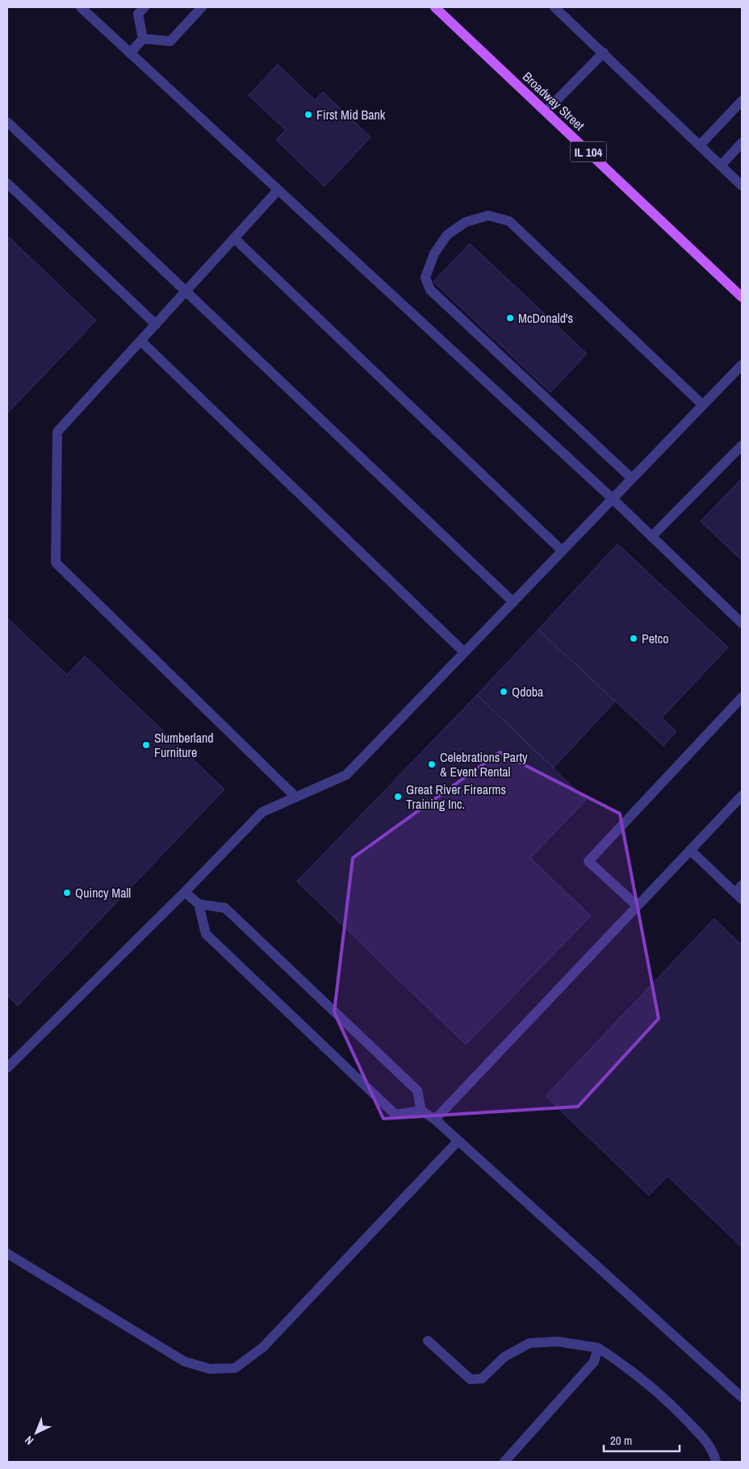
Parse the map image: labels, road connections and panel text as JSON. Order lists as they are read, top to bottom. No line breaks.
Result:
{"streets":{"main road":["Broadway Street","IL 104"]},"places":["First Mid Bank","McDonald's","Petco","Qdoba","Slumberland Furniture","Celebrations Party & Event Rental","Great River Firearms Training Inc.","Quincy Mall"],"scale_bar":"20 m","north":"bottom left"}
